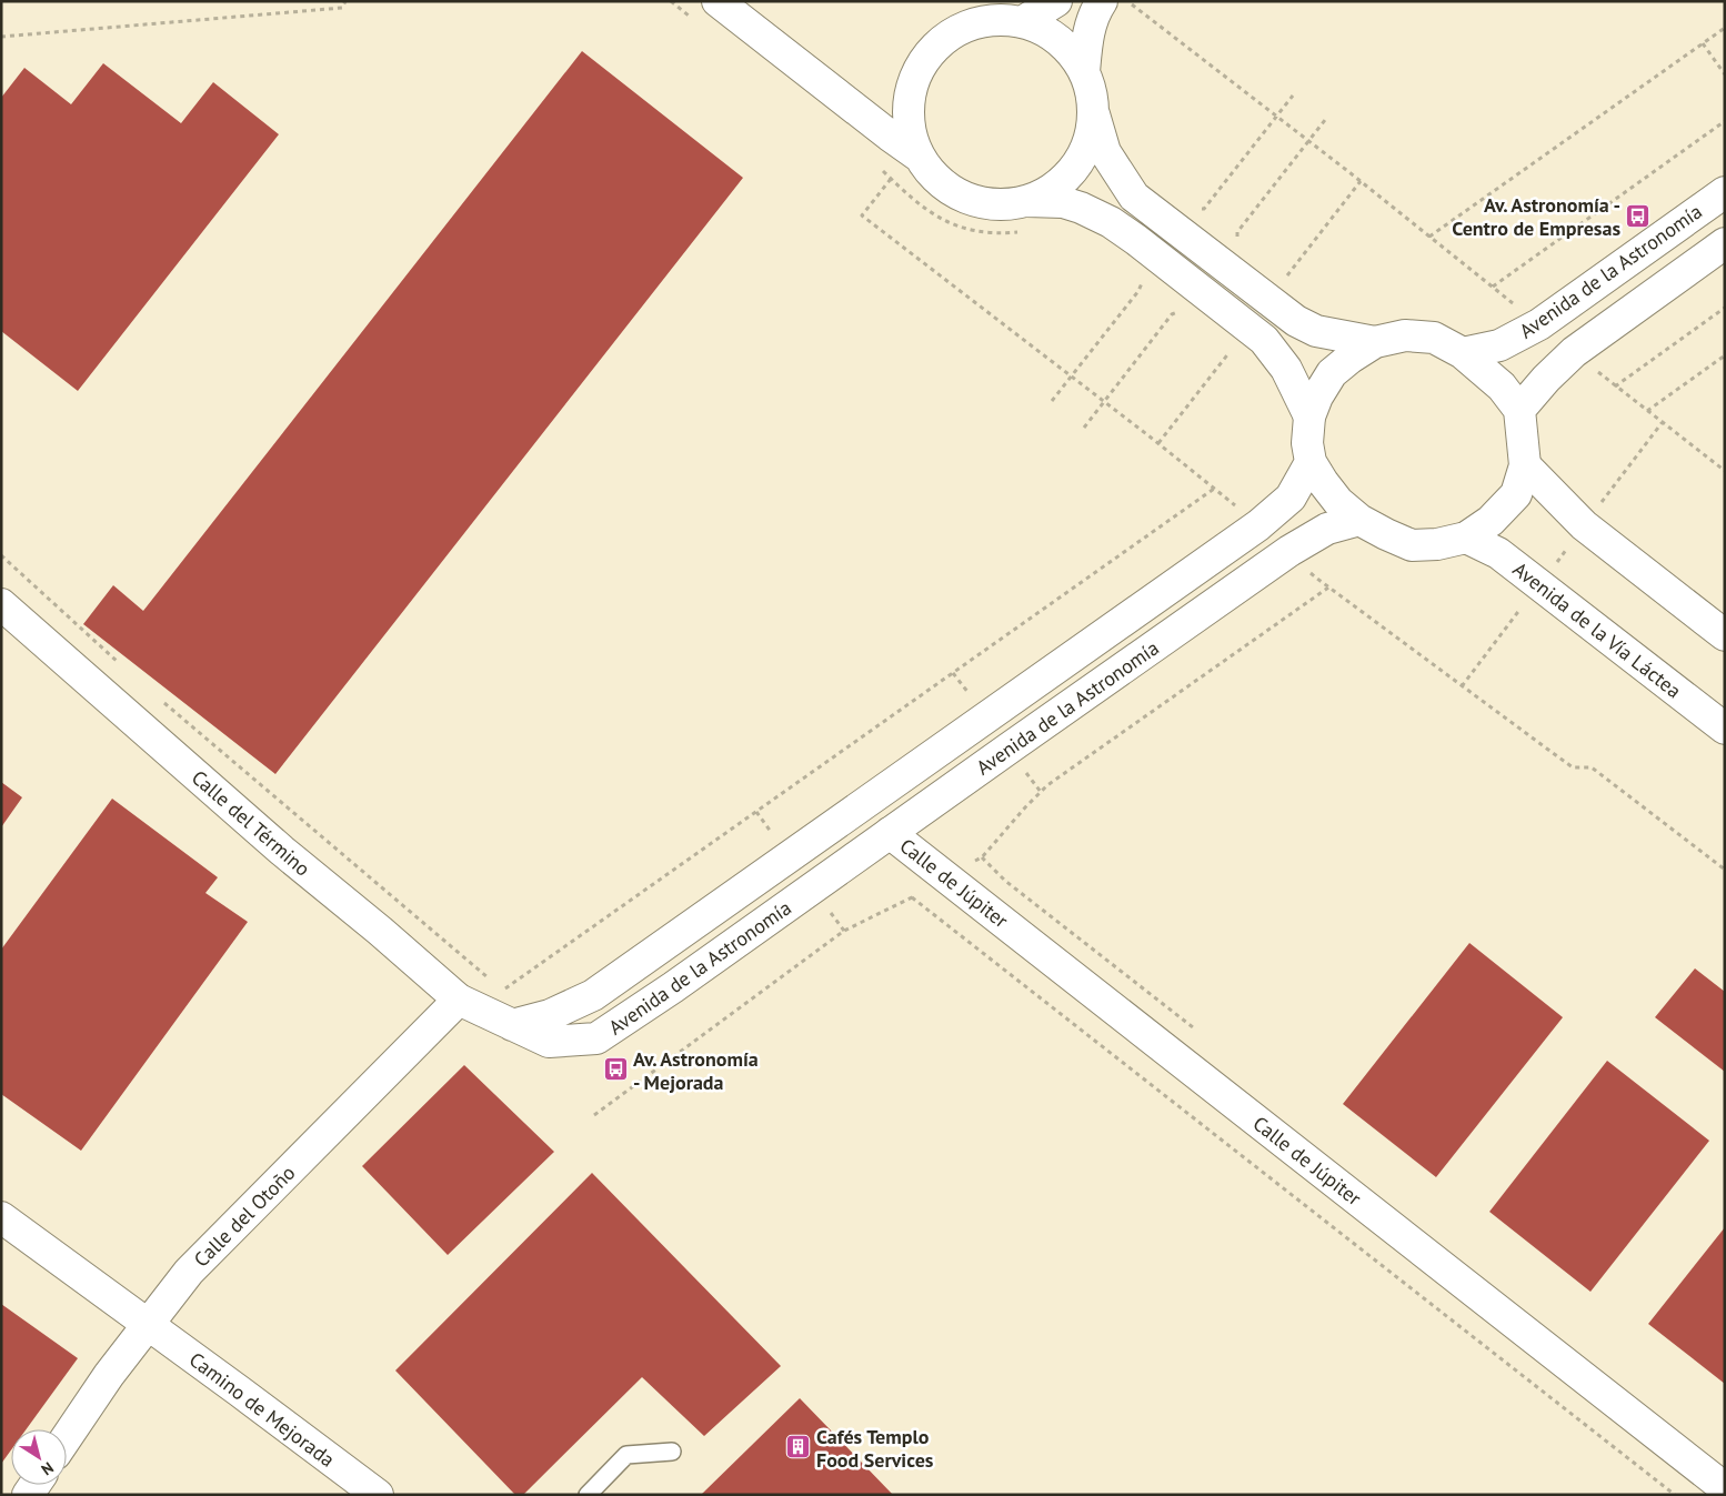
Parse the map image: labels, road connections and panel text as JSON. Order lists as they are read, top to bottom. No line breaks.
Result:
{"streets":{"street":["Avenida de la Astronomía","Avenida de la Vía Láctea","Calle del Término","Calle de Júpiter","Calle del Otoño","Camino de Mejorada"]},"crossings":[["Avenida de la Astronomía","Calle del Término"],["Avenida de la Astronomía","Calle de Júpiter"],["Calle del Término","Calle del Otoño"],["Calle del Otoño","Camino de Mejorada"]],"places":{"bus stop":["Av. Astronomía - Centro de Empresas","Av. Astronomía - Mejorada"],"building":["Cafés Templo Food Services"]},"north":"bottom right"}
